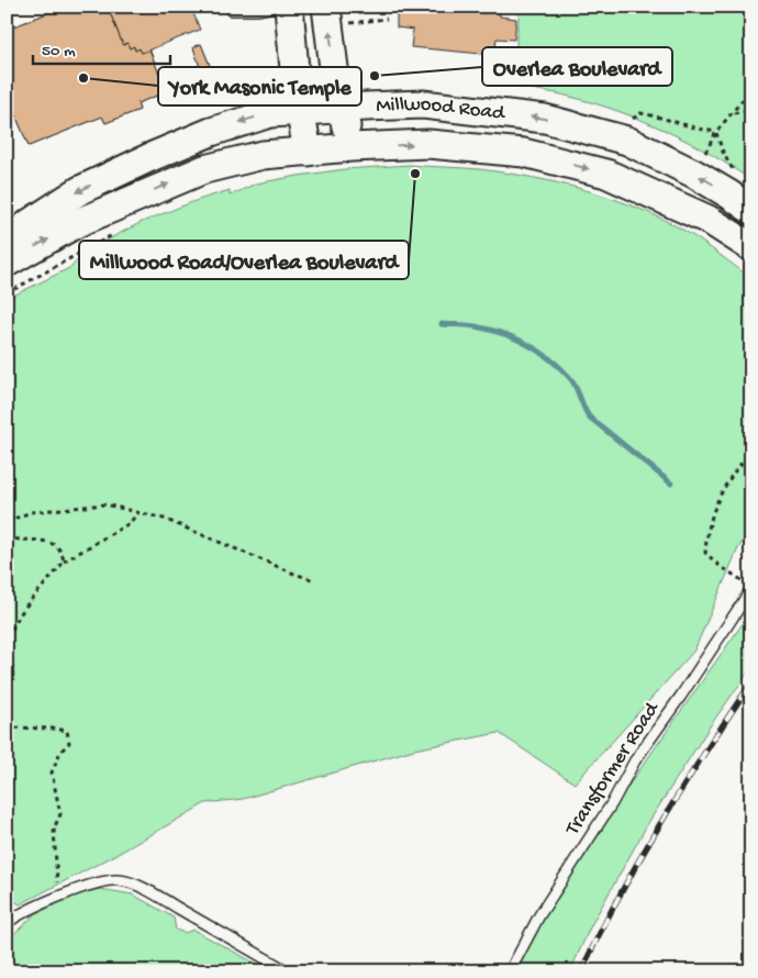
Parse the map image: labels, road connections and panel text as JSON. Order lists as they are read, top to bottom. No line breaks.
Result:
{"streets":{"main road":["Millwood Road"],"lane":["Transformer Road"]},"places":["Overlea Boulevard","York Masonic Temple","Millwood Road/Overlea Boulevard"],"scale_bar":"50 m"}
